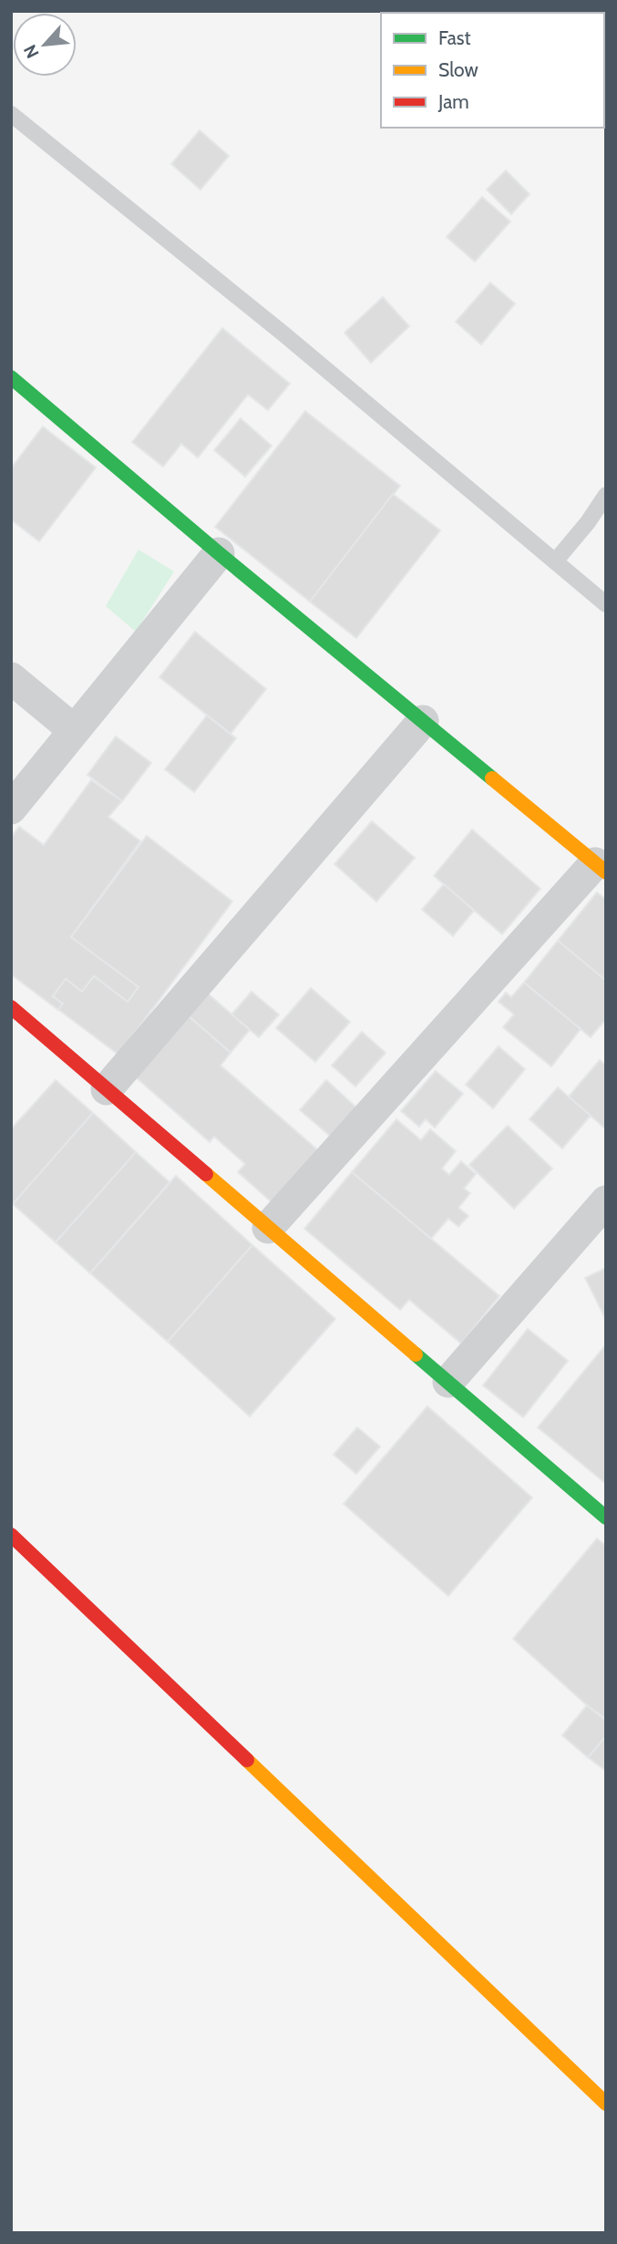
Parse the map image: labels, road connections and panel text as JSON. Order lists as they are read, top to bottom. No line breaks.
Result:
{"legend":["Fast","Slow","Jam"],"north":"bottom left"}
